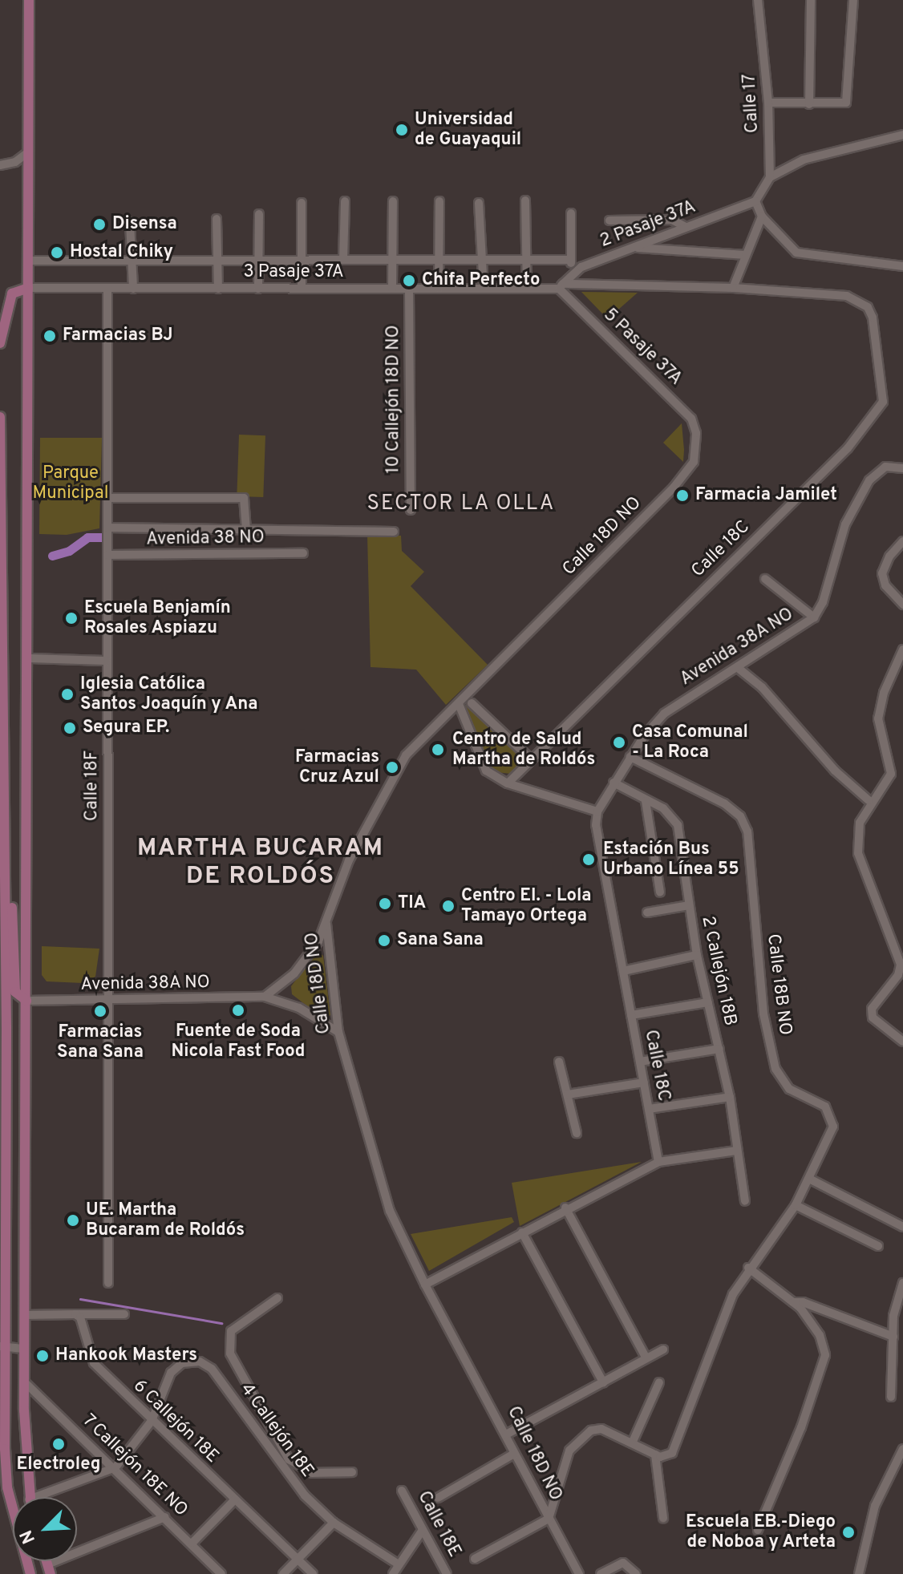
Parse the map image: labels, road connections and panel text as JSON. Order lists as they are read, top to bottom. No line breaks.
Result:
{"streets":{"street":["Calle 17","2 Pasaje 37A","3 Pasaje 37A","5 Pasaje 37A","10 Callejón 18D NO","Calle 18D NO","Avenida 38 NO","Calle 18C","Avenida 38A NO","Calle 18F","2 Callejón 18B","Calle 18B NO","6 Callejón 18E","4 Callejón 18E","7 Callejón 18E NO","Calle 18E"]},"crossings":[["2 Pasaje 37A","3 Pasaje 37A"],["2 Pasaje 37A","5 Pasaje 37A"],["3 Pasaje 37A","5 Pasaje 37A"],["3 Pasaje 37A","10 Callejón 18D NO"],["3 Pasaje 37A","Calle 18C"],["3 Pasaje 37A","Calle 18F"],["5 Pasaje 37A","Calle 18D NO"],["Calle 18D NO","Avenida 38A NO"],["Avenida 38 NO","Calle 18F"],["Avenida 38A NO","Calle 18F"],["Avenida 38A NO","Calle 18B NO"],["6 Callejón 18E","4 Callejón 18E"]],"districts":["SECTOR LA OLLA","MARTHA BUCARAM DE ROLDÓS"],"parks":["Parque Municipal"],"places":["Universidad de Guayaquil","Disensa","Hostal Chiky","Chifa Perfecto","Farmacias BJ","Farmacia Jamilet","Escuela Benjamín Rosales Aspiazu","Iglesia Católica Santos Joaquín y Ana","Segura EP.","Casa Comunal - La Roca","Centro de Salud Martha de Roldós","Farmacias Cruz Azul","Estación Bus Urbano Línea 55","TIA","Centro EI. - Lola Tamayo Ortega","Sana Sana","Fuente de Soda Nicola Fast Food","Farmacias Sana Sana","UE. Martha Bucaram de Roldós","Hankook Masters","Electroleg","Escuela EB.-Diego de Noboa y Arteta"],"north":"bottom left"}
